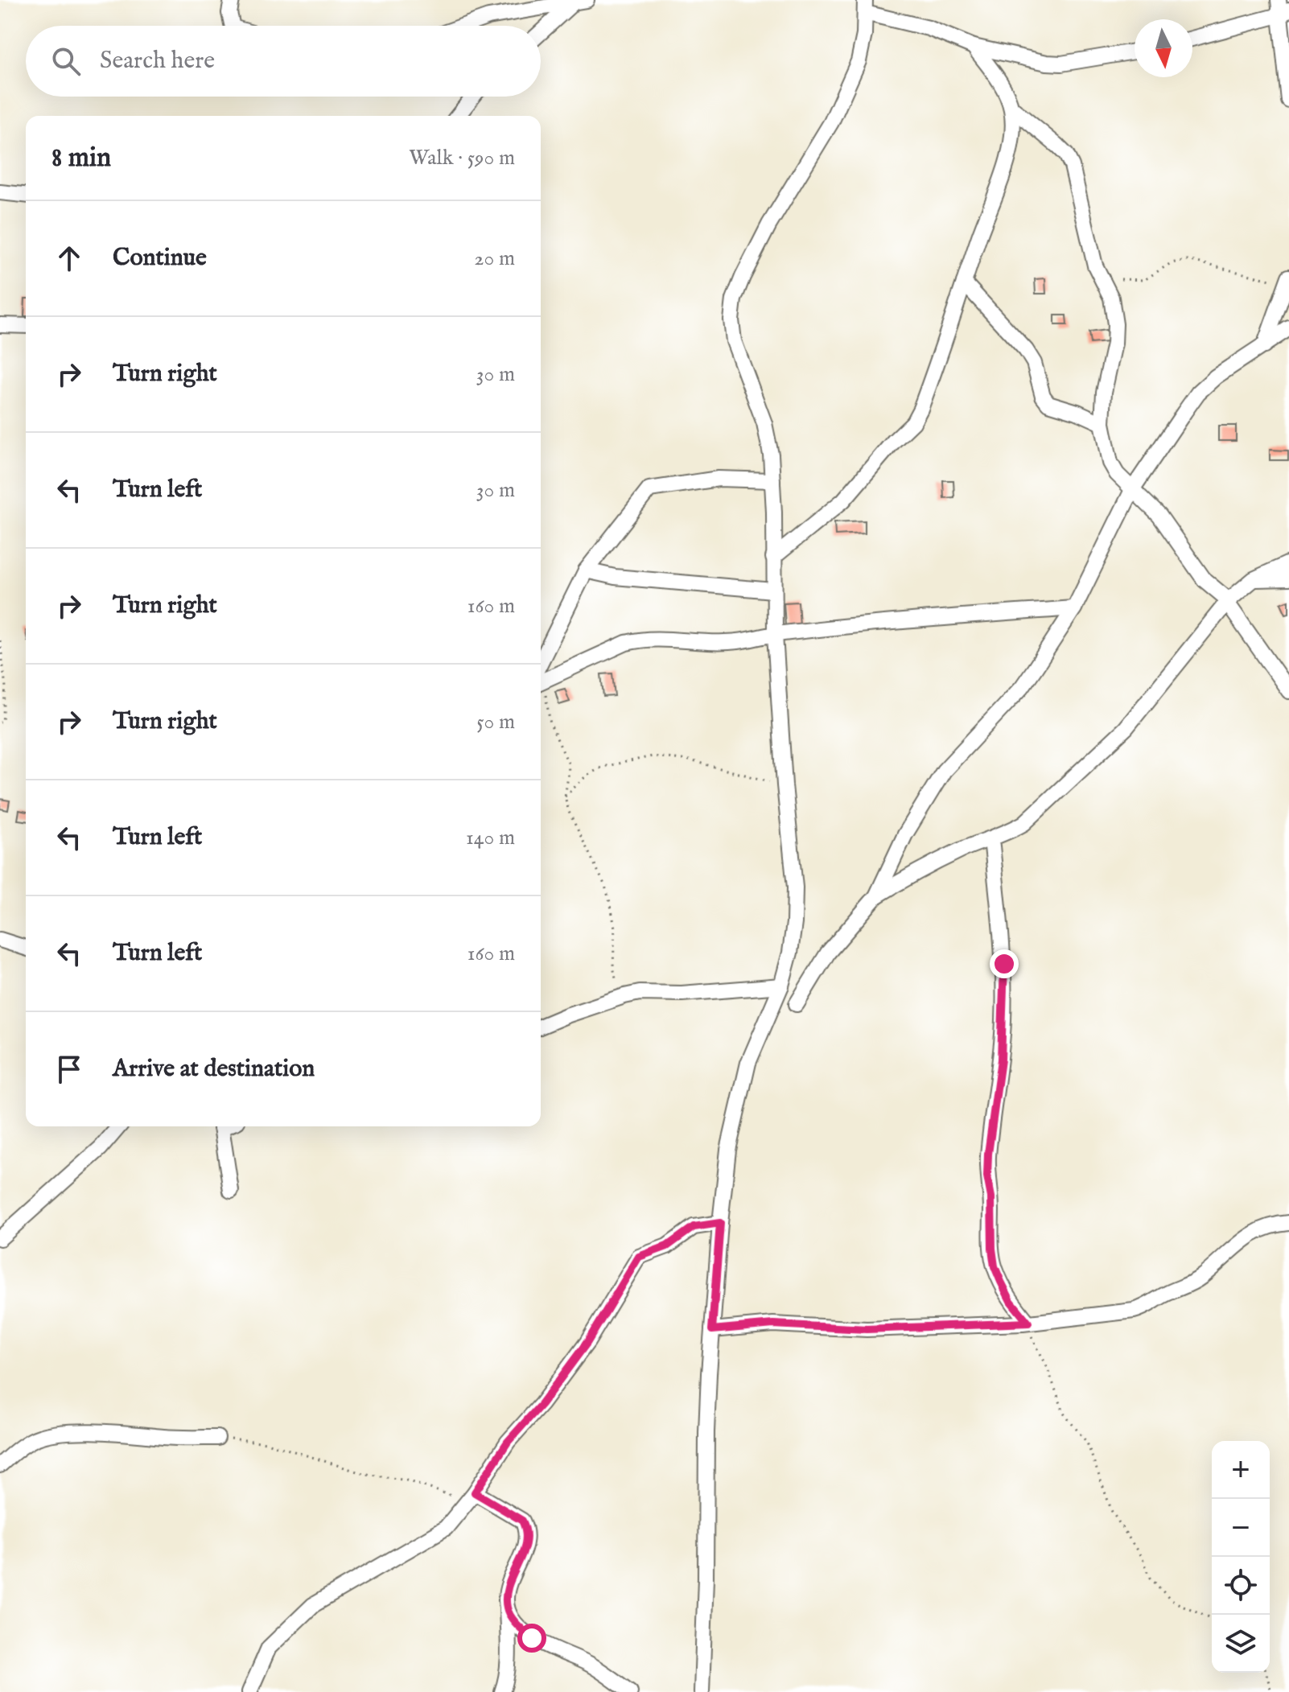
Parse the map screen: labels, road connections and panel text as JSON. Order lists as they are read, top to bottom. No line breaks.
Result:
{"north":"bottom","page":{"search":"Search here","heading":["8 min","Walk · 590 m"],"list":[["Continue","20 m"],["Turn right","30 m"],["Turn left","30 m"],["Turn right","160 m"],["Turn right","50 m"],["Turn left","140 m"],["Turn left","160 m"],"Arrive at destination"],"map_buttons":["+","−"]}}
